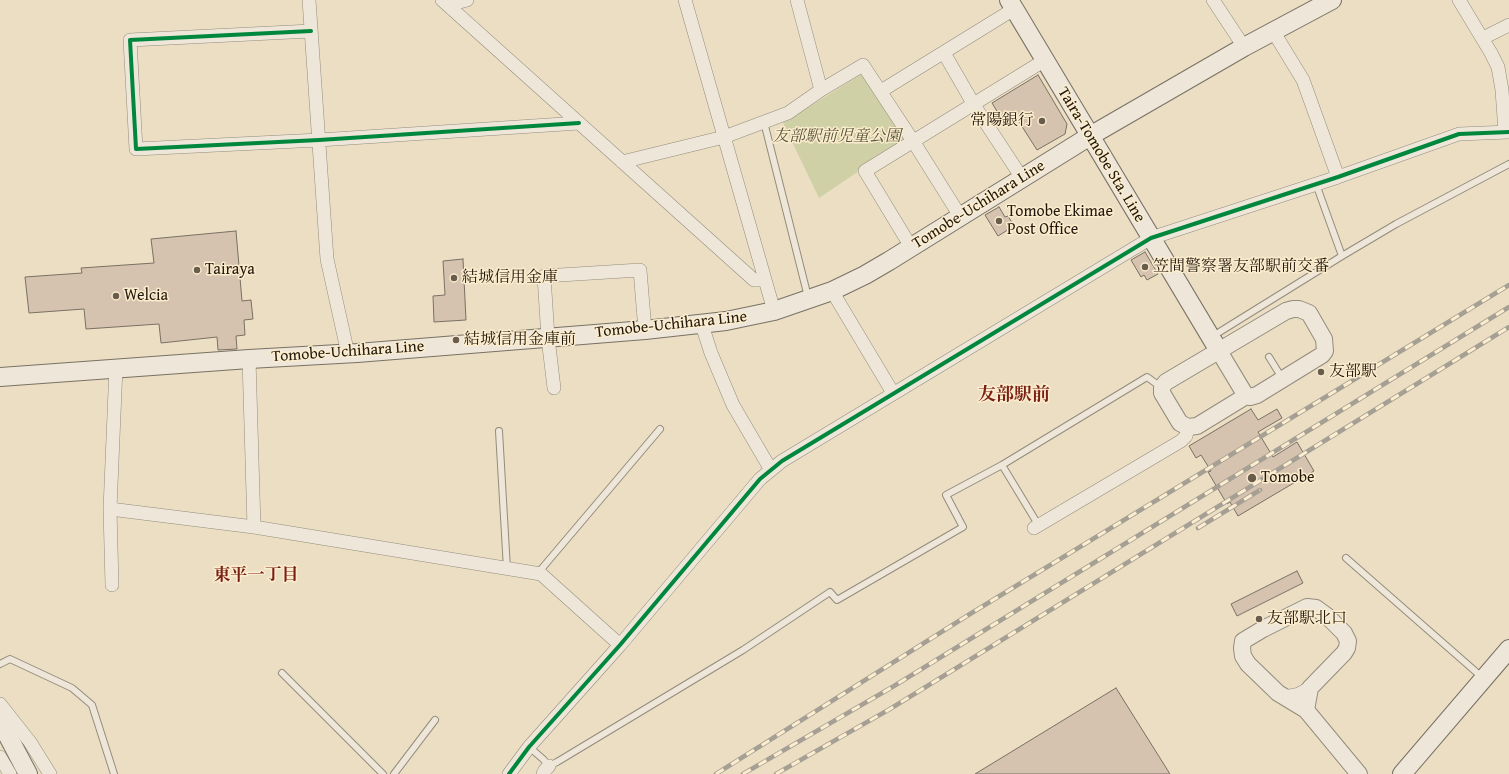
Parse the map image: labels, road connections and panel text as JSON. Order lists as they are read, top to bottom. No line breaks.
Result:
{"streets":{"main road":["Taira-Tomobe Sta. Line","Tomobe-Uchihara Line"]},"crossings":[["Taira-Tomobe Sta. Line","Tomobe-Uchihara Line"]],"districts":["友部駅前","東平一丁目"],"parks":["友部駅前児童公園"],"places":["常陽銀行","Tomobe Ekimae Post Office","笠間警察署友部駅前交番","Tairaya","結城信用金庫","Welcia","結城信用金庫前","友部駅","Tomobe","友部駅北口"]}
